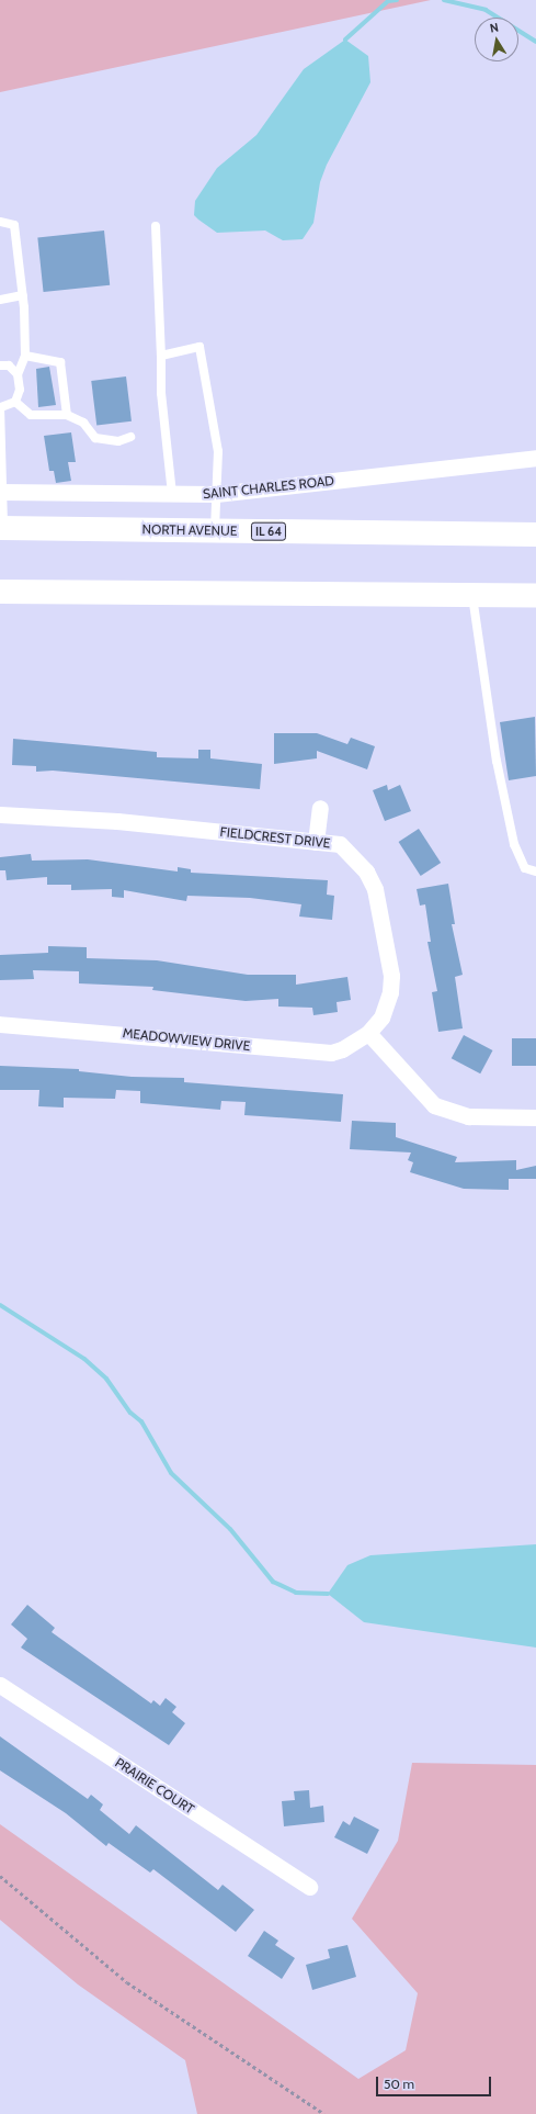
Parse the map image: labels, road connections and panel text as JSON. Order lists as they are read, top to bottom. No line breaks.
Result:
{"streets":{"main road":["NORTH AVENUE","IL 64"],"street":["SAINT CHARLES ROAD","FIELDCREST DRIVE","MEADOWVIEW DRIVE","PRAIRIE COURT"]},"crossings":[["FIELDCREST DRIVE","MEADOWVIEW DRIVE"]],"scale_bar":"50 m","north":"top"}
